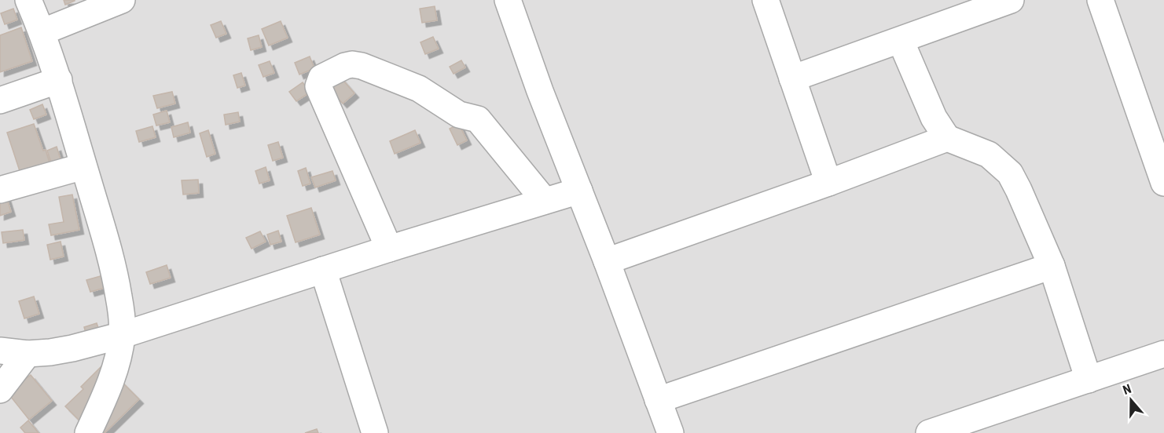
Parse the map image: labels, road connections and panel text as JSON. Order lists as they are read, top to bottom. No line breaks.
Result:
{"north":"top"}
